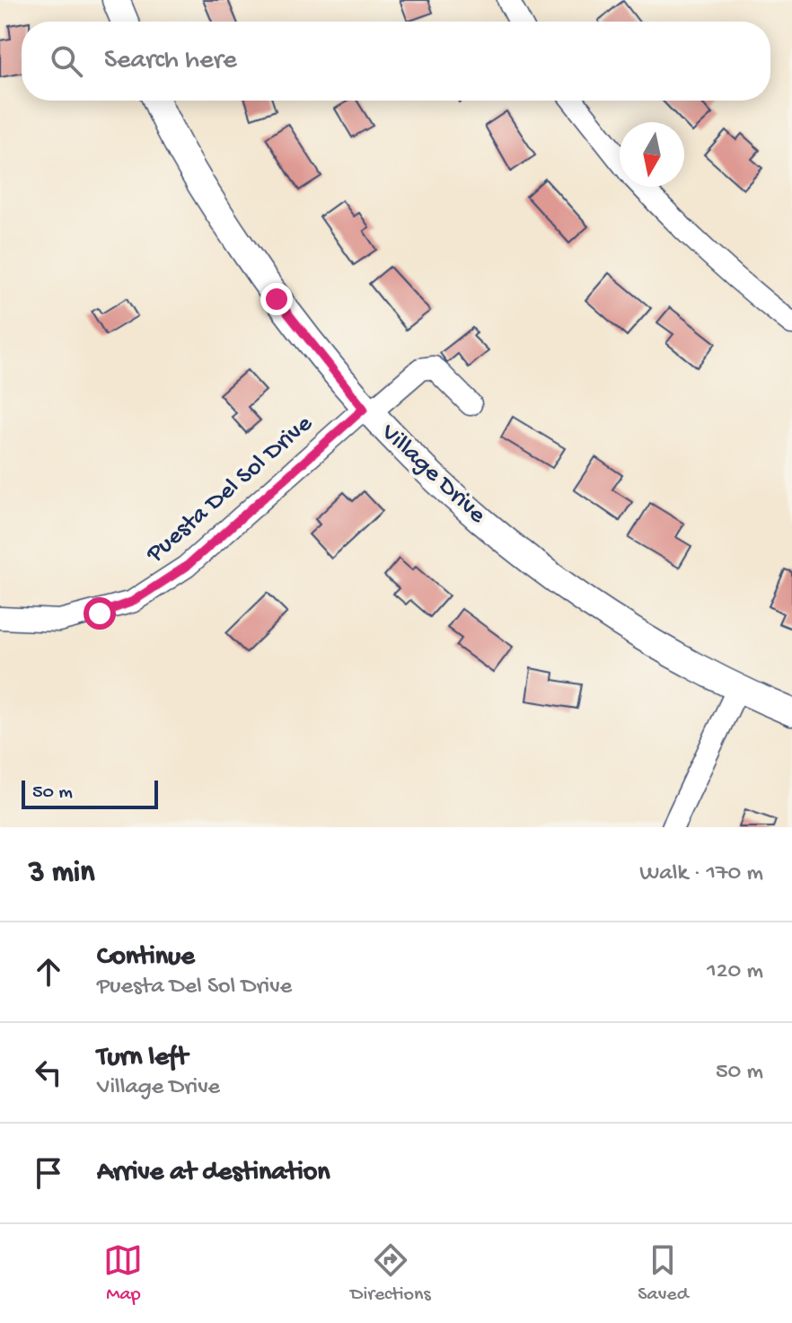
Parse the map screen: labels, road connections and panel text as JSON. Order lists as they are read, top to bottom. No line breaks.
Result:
{"streets":{"main road":["Village Drive"],"street":["Puesta Del Sol Drive"]},"crossings":[["Village Drive","Puesta Del Sol Drive"]],"scale_bar":"50 m","north":"bottom","page":{"search":"Search here","scale":"50 m","heading":["3 min","Walk · 170 m"],"list":[["Continue","Puesta Del Sol Drive","120 m"],["Turn left","Village Drive","50 m"],"Arrive at destination"],"nav":["Map","Directions","Saved"]}}
